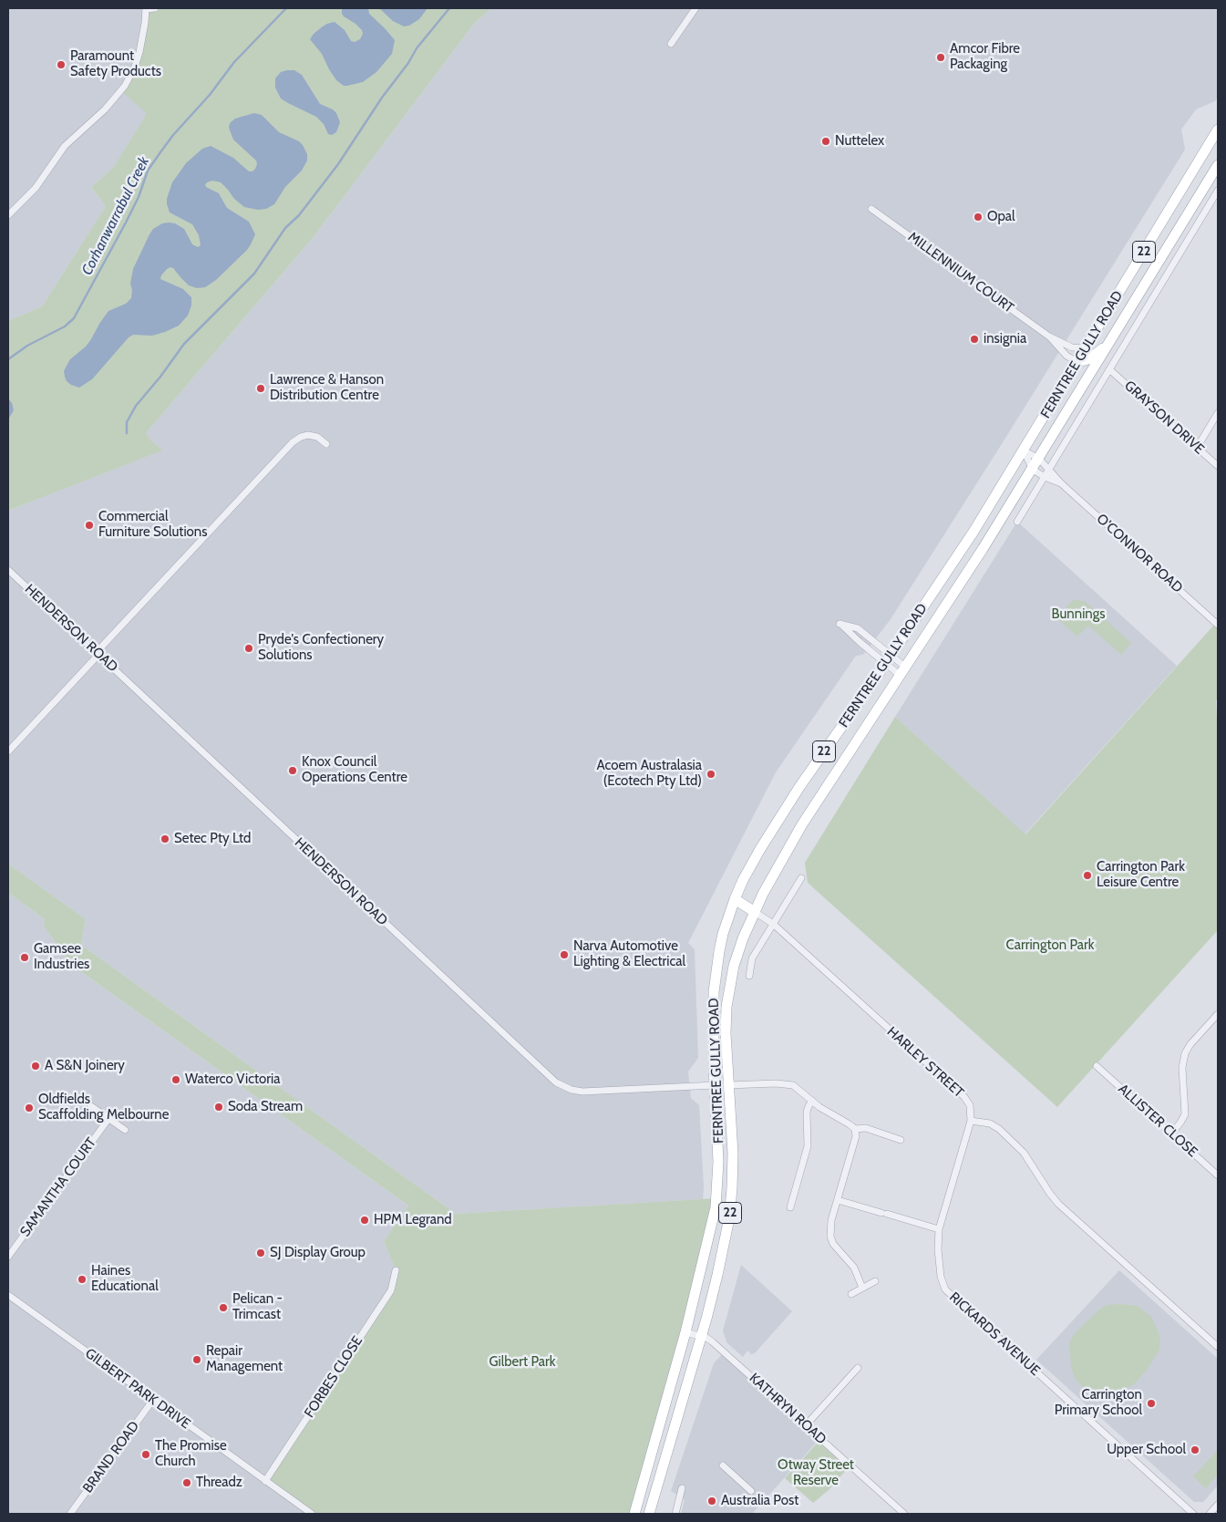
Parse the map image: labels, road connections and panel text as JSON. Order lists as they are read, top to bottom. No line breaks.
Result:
{"streets":{"main road":["22","FERNTREE GULLY ROAD"],"street":["MILLENNIUM COURT","GRAYSON DRIVE","O'CONNOR ROAD","HENDERSON ROAD","HARLEY STREET","ALLISTER CLOSE","SAMANTHA COURT","RICKARDS AVENUE","FORBES CLOSE","GILBERT PARK DRIVE","KATHRYN ROAD","BRAND ROAD"]},"crossings":[["MILLENNIUM COURT","FERNTREE GULLY ROAD"],["FERNTREE GULLY ROAD","O'CONNOR ROAD"],["FERNTREE GULLY ROAD","HENDERSON ROAD"],["FERNTREE GULLY ROAD","HARLEY STREET"],["FERNTREE GULLY ROAD","KATHRYN ROAD"],["HARLEY STREET","RICKARDS AVENUE"],["FORBES CLOSE","GILBERT PARK DRIVE"],["GILBERT PARK DRIVE","BRAND ROAD"]],"water":["Corhanwarrabul Creek"],"parks":["Bunnings","Carrington Park","Gilbert Park","Otway Street Reserve"],"places":["Amcor Fibre Packaging","Paramount Safety Products","Nuttelex","Opal","insignia","Lawrence & Hanson Distribution Centre","Commercial Furniture Solutions","Pryde's Confectionery Solutions","Knox Council Operations Centre","Acoem Australasia (Ecotech Pty Ltd)","Setec Pty Ltd","Carrington Park Leisure Centre","Narva Automotive Lighting & Electrical","Gamsee Industries","A S&N Joinery","Waterco Victoria","Soda Stream","Oldfields Scaffolding Melbourne","HPM Legrand","SJ Display Group","Haines Educational","Pelican - Trimcast","Repair Management","Carrington Primary School","Upper School","The Promise Church","Threadz","Australia Post"]}
